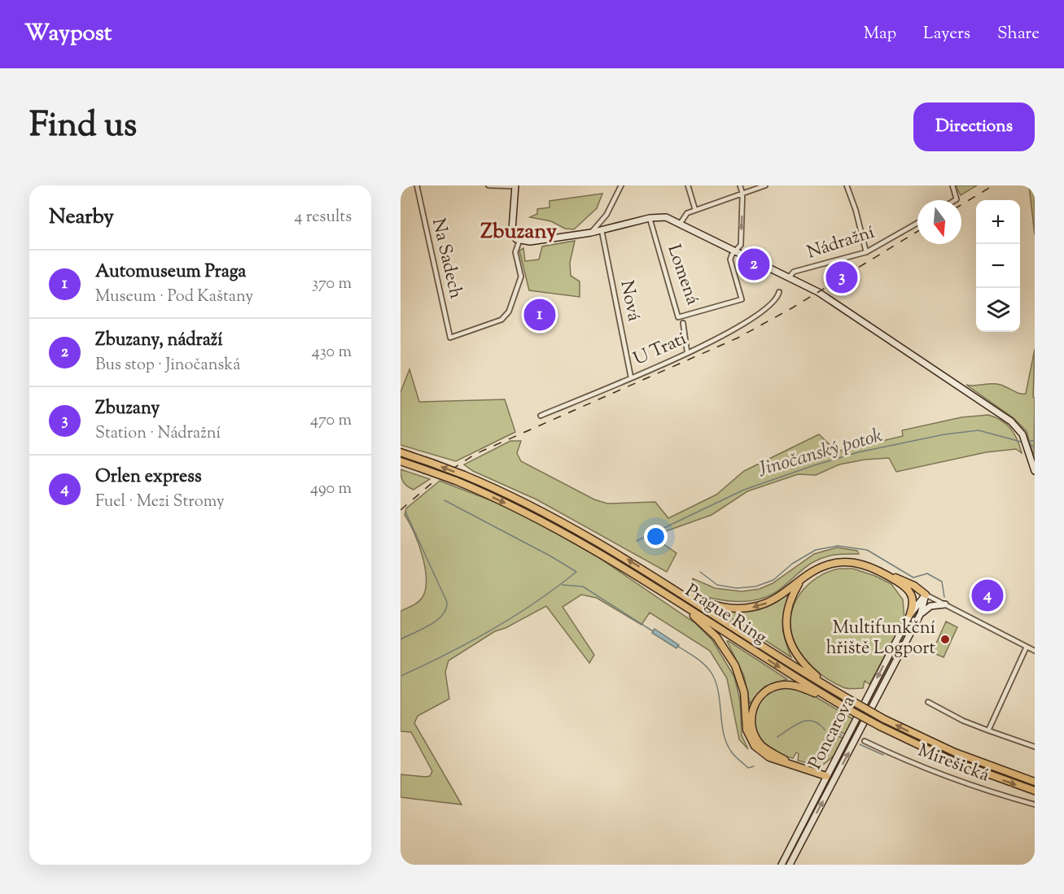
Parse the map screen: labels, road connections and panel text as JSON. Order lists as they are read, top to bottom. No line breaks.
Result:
{"streets":{"highway":["Prague Ring"],"street":["Nádražní","Na Sadech","Lomená","Nová","U Trati","Poncarova","Mirešická"]},"crossings":[["Nová","U Trati"]],"districts":["Zbuzany"],"water":["Jinočanský potok"],"places":["Multifunkční hřiště Logport"],"north":"bottom","page":{"header":"Waypost","nav":["Map","Layers","Share"],"title":"Find us","buttons":"Directions","heading":["Nearby","4 results"],"map_buttons":["+","−"],"pins":["2","3","1","4"],"list":[{"mark":"1","name":"Automuseum Praga","note":"Museum · Pod Kaštany","value":"370 m"},{"mark":"2","name":"Zbuzany, nádraží","note":"Bus stop · Jinočanská","value":"430 m"},{"mark":"3","name":"Zbuzany","note":"Station · Nádražní","value":"470 m"},{"mark":"4","name":"Orlen express","note":"Fuel · Mezi Stromy","value":"490 m"}]}}
